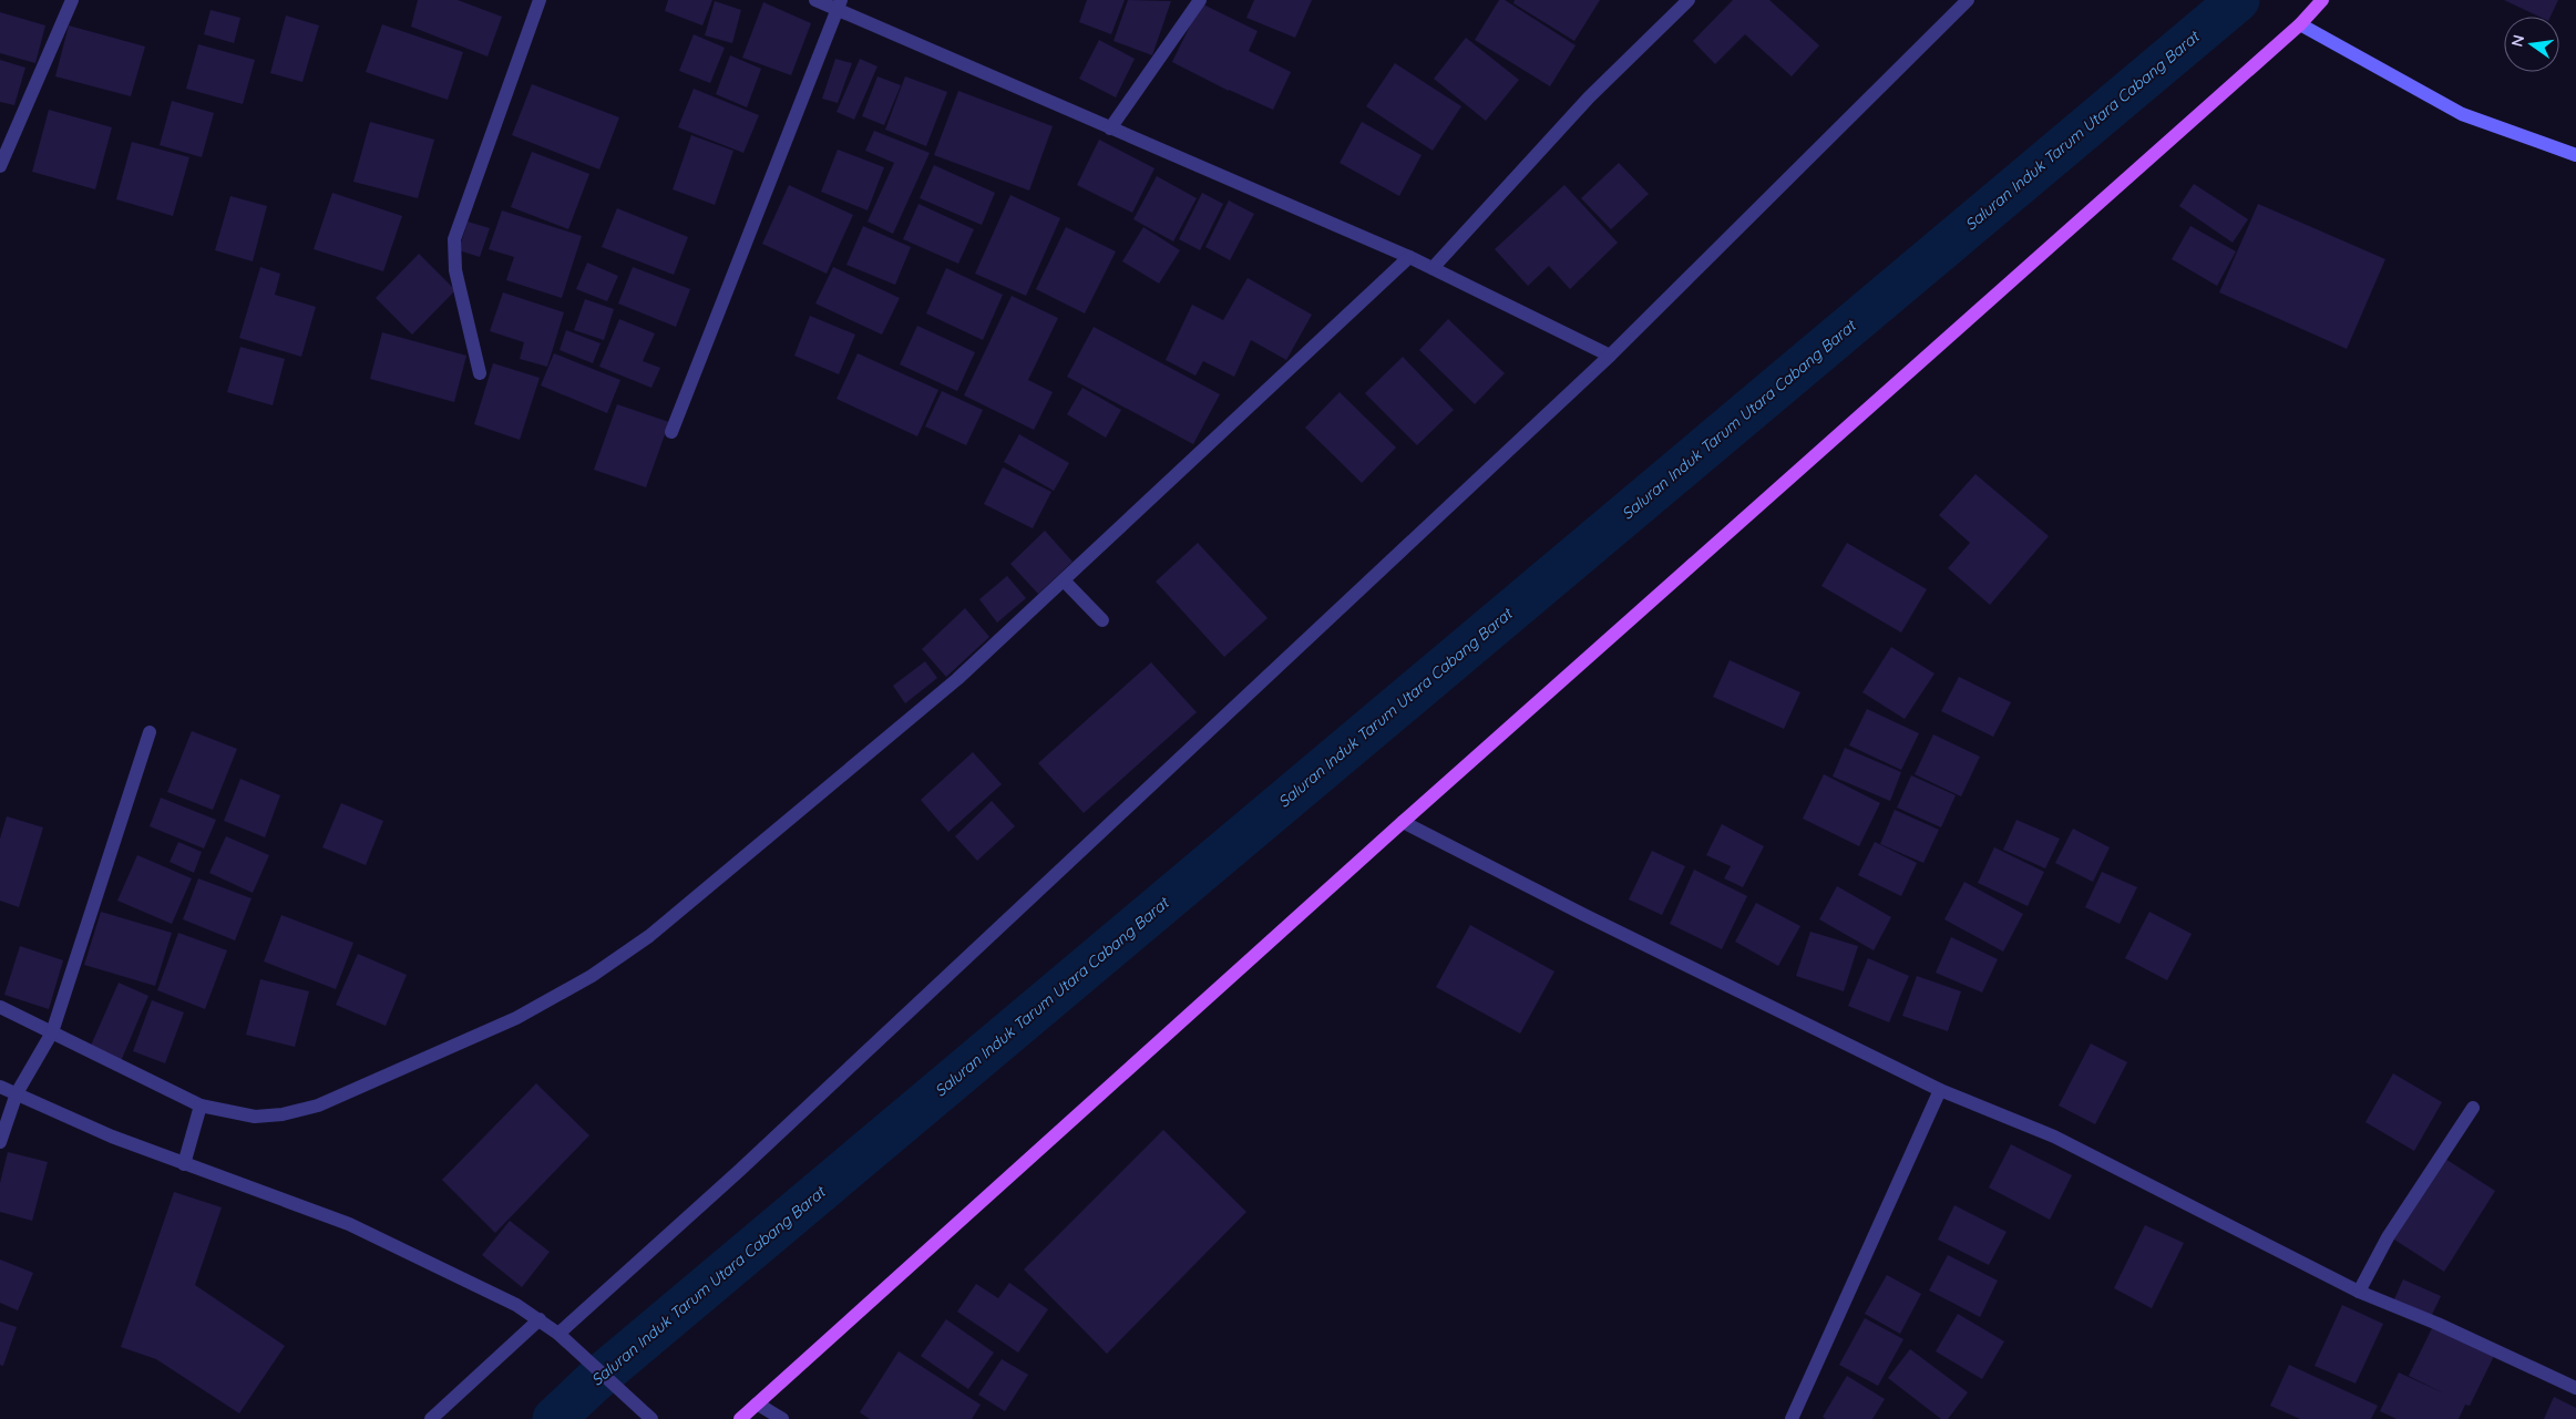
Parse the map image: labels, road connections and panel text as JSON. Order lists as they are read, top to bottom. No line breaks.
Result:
{"water":["Saluran Induk Tarum Utara Cabang Barat"],"north":"left"}
